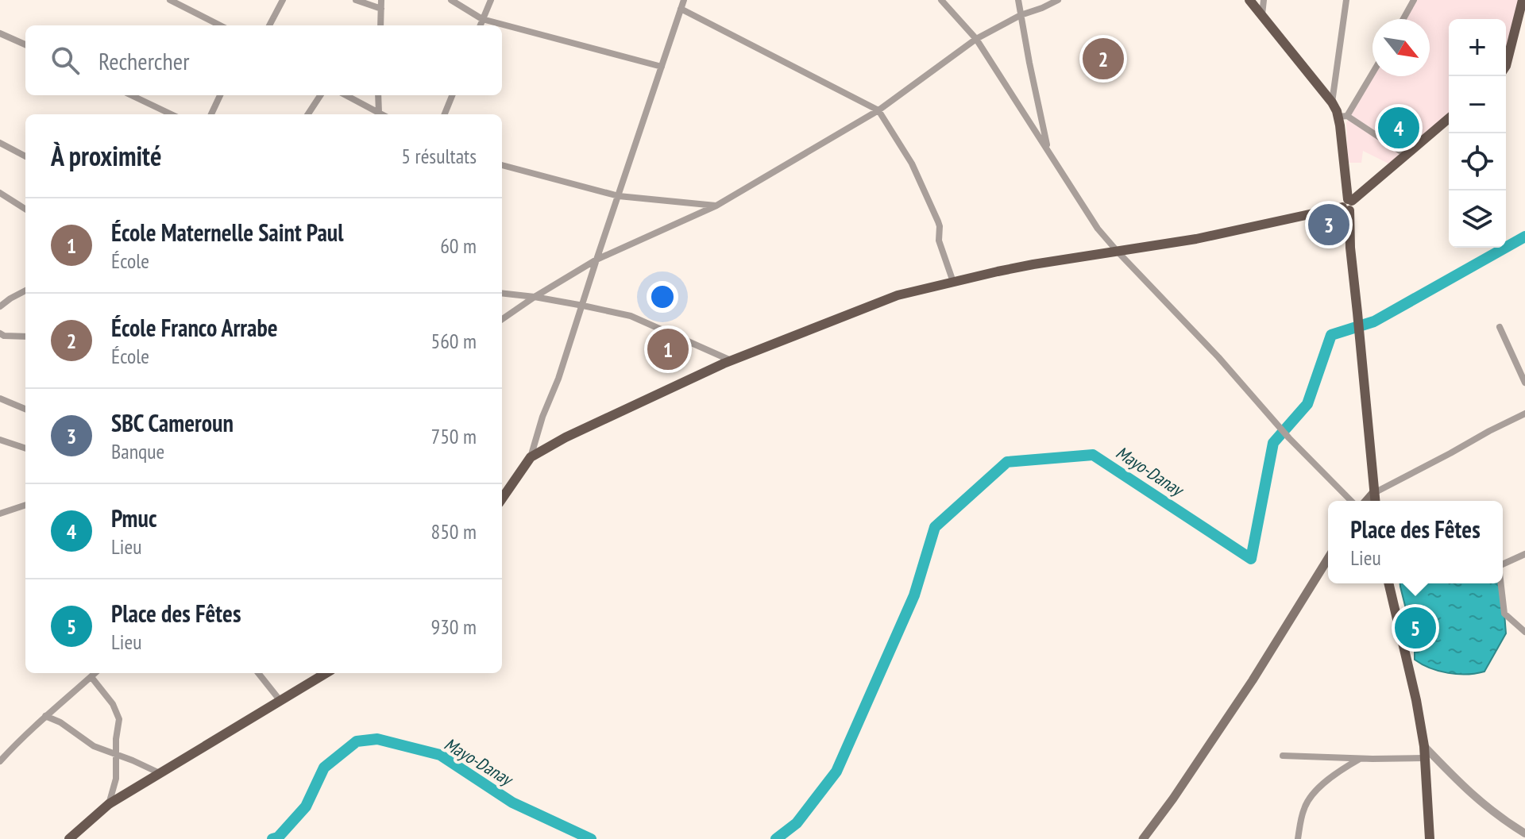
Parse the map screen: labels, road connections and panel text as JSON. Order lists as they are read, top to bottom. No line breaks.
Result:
{"water":["Mayo-Danay"],"north":"bottom right","page":{"map_buttons":["+","−"],"search":"Rechercher","pins":["2","4","3","1","5"],"heading":["À proximité","5 résultats"],"list":[{"mark":"1","name":"École Maternelle Saint Paul","note":"École","value":"60 m"},{"mark":"2","name":"École Franco Arrabe","note":"École","value":"560 m"},{"mark":"3","name":"SBC Cameroun","note":"Banque","value":"750 m"},{"mark":"4","name":"Pmuc","note":"Lieu","value":"850 m"},{"mark":"5","name":"Place des Fêtes","note":"Lieu","value":"930 m"}],"popup":["Place des Fêtes","Lieu"]}}
